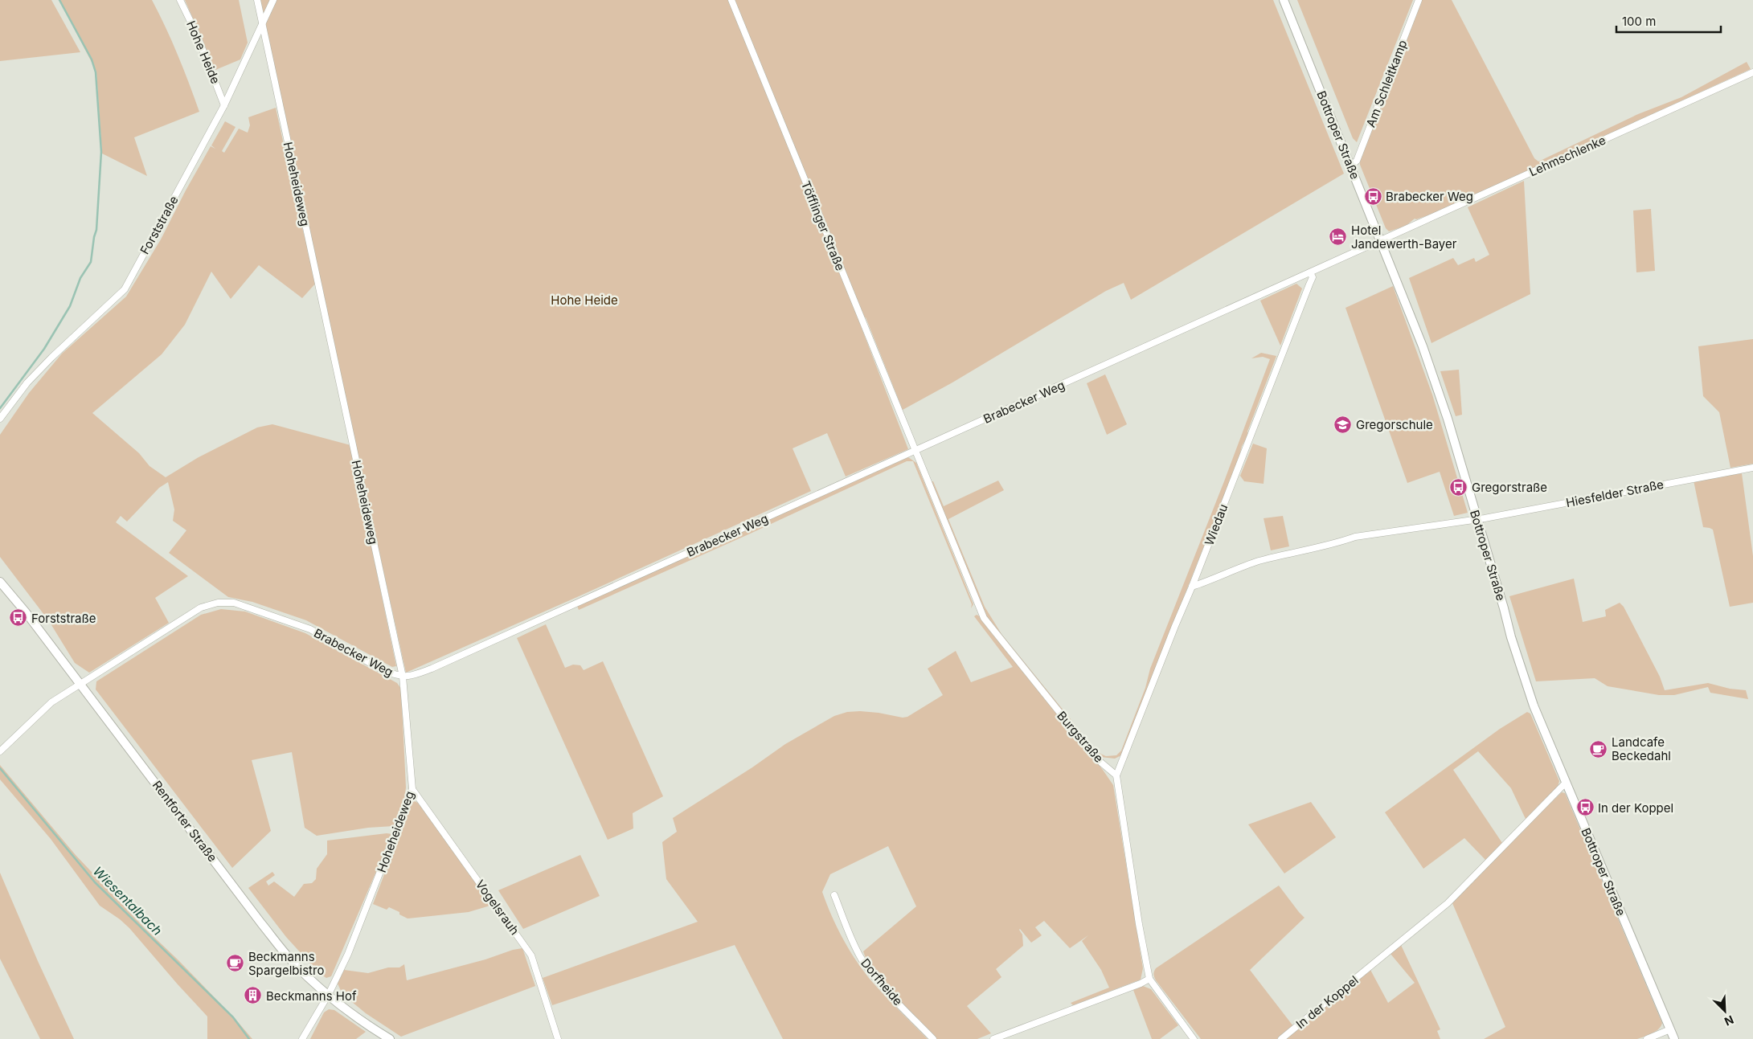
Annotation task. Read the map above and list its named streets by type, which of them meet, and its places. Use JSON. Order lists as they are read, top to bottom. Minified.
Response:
{"streets":{"main road":["Bottroper Straße","Rentforter Straße"],"street":["Hohe Heide","Am Schleitkamp","Lehmschlenke","Hoheheideweg","Forststraße","Töfflinger Straße","Brabecker Weg","Hiesfelder Straße","Wiedau","Burgstraße","Vogelsrauh","Dorfheide","In der Koppel"]},"crossings":[["Hohe Heide","Forststraße"],["Am Schleitkamp","Bottroper Straße"],["Bottroper Straße","Lehmschlenke"],["Bottroper Straße","Brabecker Weg"],["Bottroper Straße","Hiesfelder Straße"],["Bottroper Straße","In der Koppel"],["Lehmschlenke","Brabecker Weg"],["Hoheheideweg","Forststraße"],["Hoheheideweg","Brabecker Weg"],["Hoheheideweg","Rentforter Straße"],["Hoheheideweg","Vogelsrauh"],["Töfflinger Straße","Brabecker Weg"],["Töfflinger Straße","Burgstraße"],["Brabecker Weg","Wiedau"],["Brabecker Weg","Burgstraße"],["Brabecker Weg","Rentforter Straße"],["Wiedau","Burgstraße"]],"water":["Wiesentalbach"],"parks":["Hohe Heide"],"places":{"bus stop":["Brabecker Weg","Gregorstraße","Forststraße","In der Koppel"],"hotel":["Hotel Jandewerth-Bayer"],"school or university":["Gregorschule"],"cafe":["Landcafe Beckedahl","Beckmanns Spargelbistro"],"building":["Beckmanns Hof"]},"scale_bar":"100 m","north":"bottom right"}
